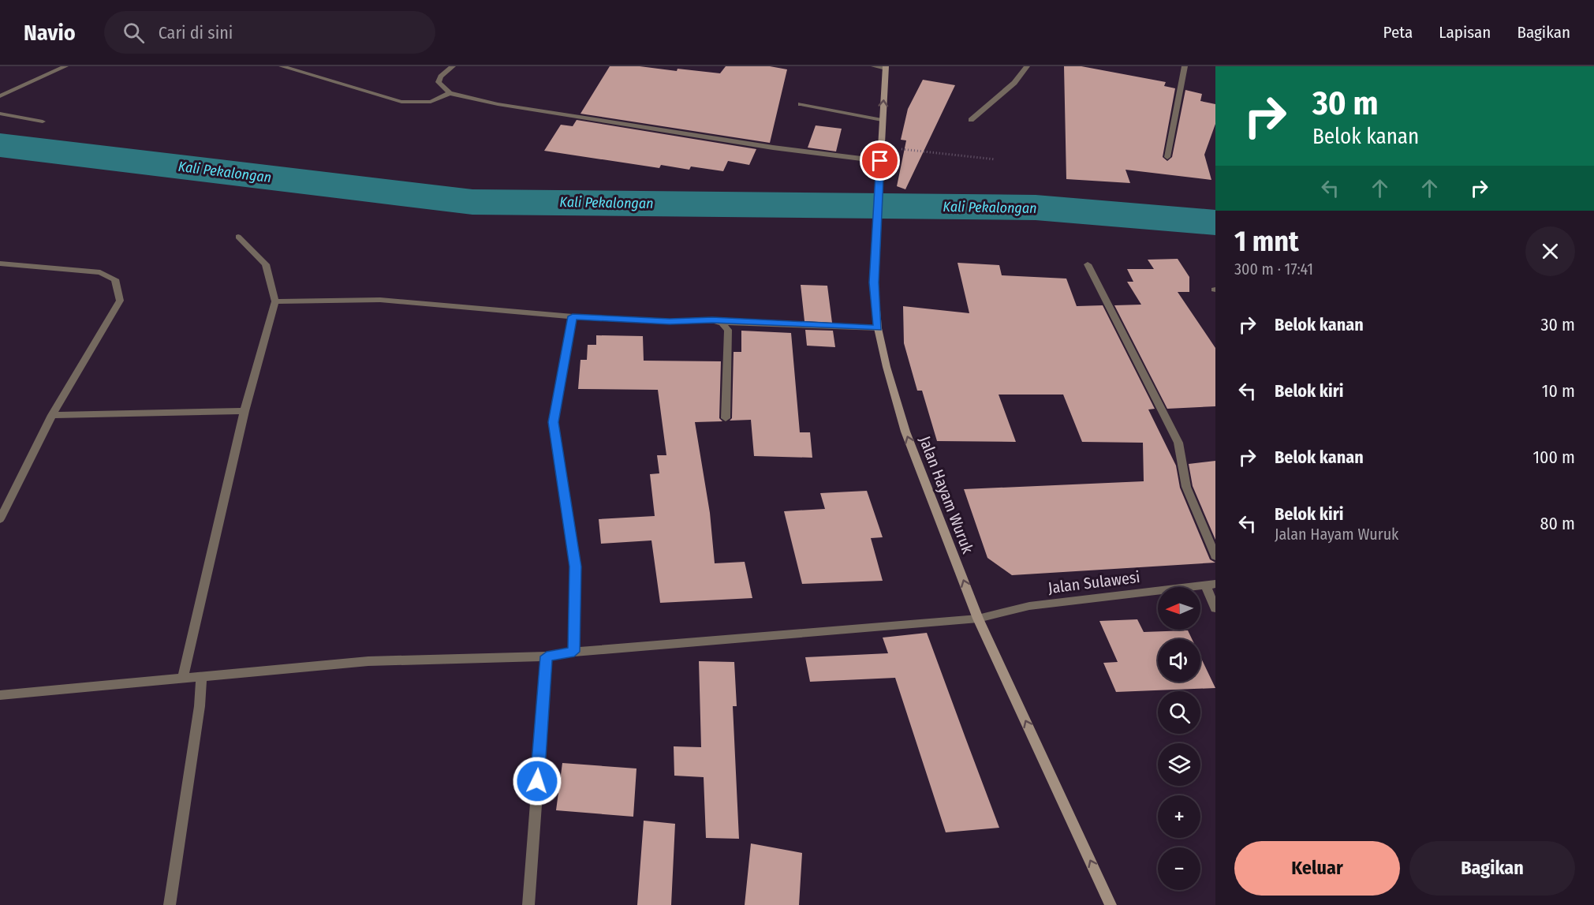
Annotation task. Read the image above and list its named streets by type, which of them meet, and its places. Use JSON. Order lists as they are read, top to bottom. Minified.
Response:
{"streets":{"street":["Jalan Hayam Wuruk","Jalan Sulawesi"]},"crossings":[["Jalan Hayam Wuruk","Jalan Sulawesi"]],"one_way":["Jalan Hayam Wuruk"],"water":["Kali Pekalongan"],"north":"left","page":{"header":"Navio","search":"Cari di sini","nav":["Peta","Lapisan","Bagikan"],"turn":["30 m","Belok kanan"],"heading":["1 mnt","300 m · 17:41"],"list":[{"name":"Belok kanan","value":"30 m"},{"name":"Belok kiri","value":"10 m"},{"name":"Belok kanan","value":"100 m"},{"name":"Belok kiri","note":"Jalan Hayam Wuruk","value":"80 m"}],"map_buttons":["+","−"],"buttons":["Keluar","Bagikan"]}}
